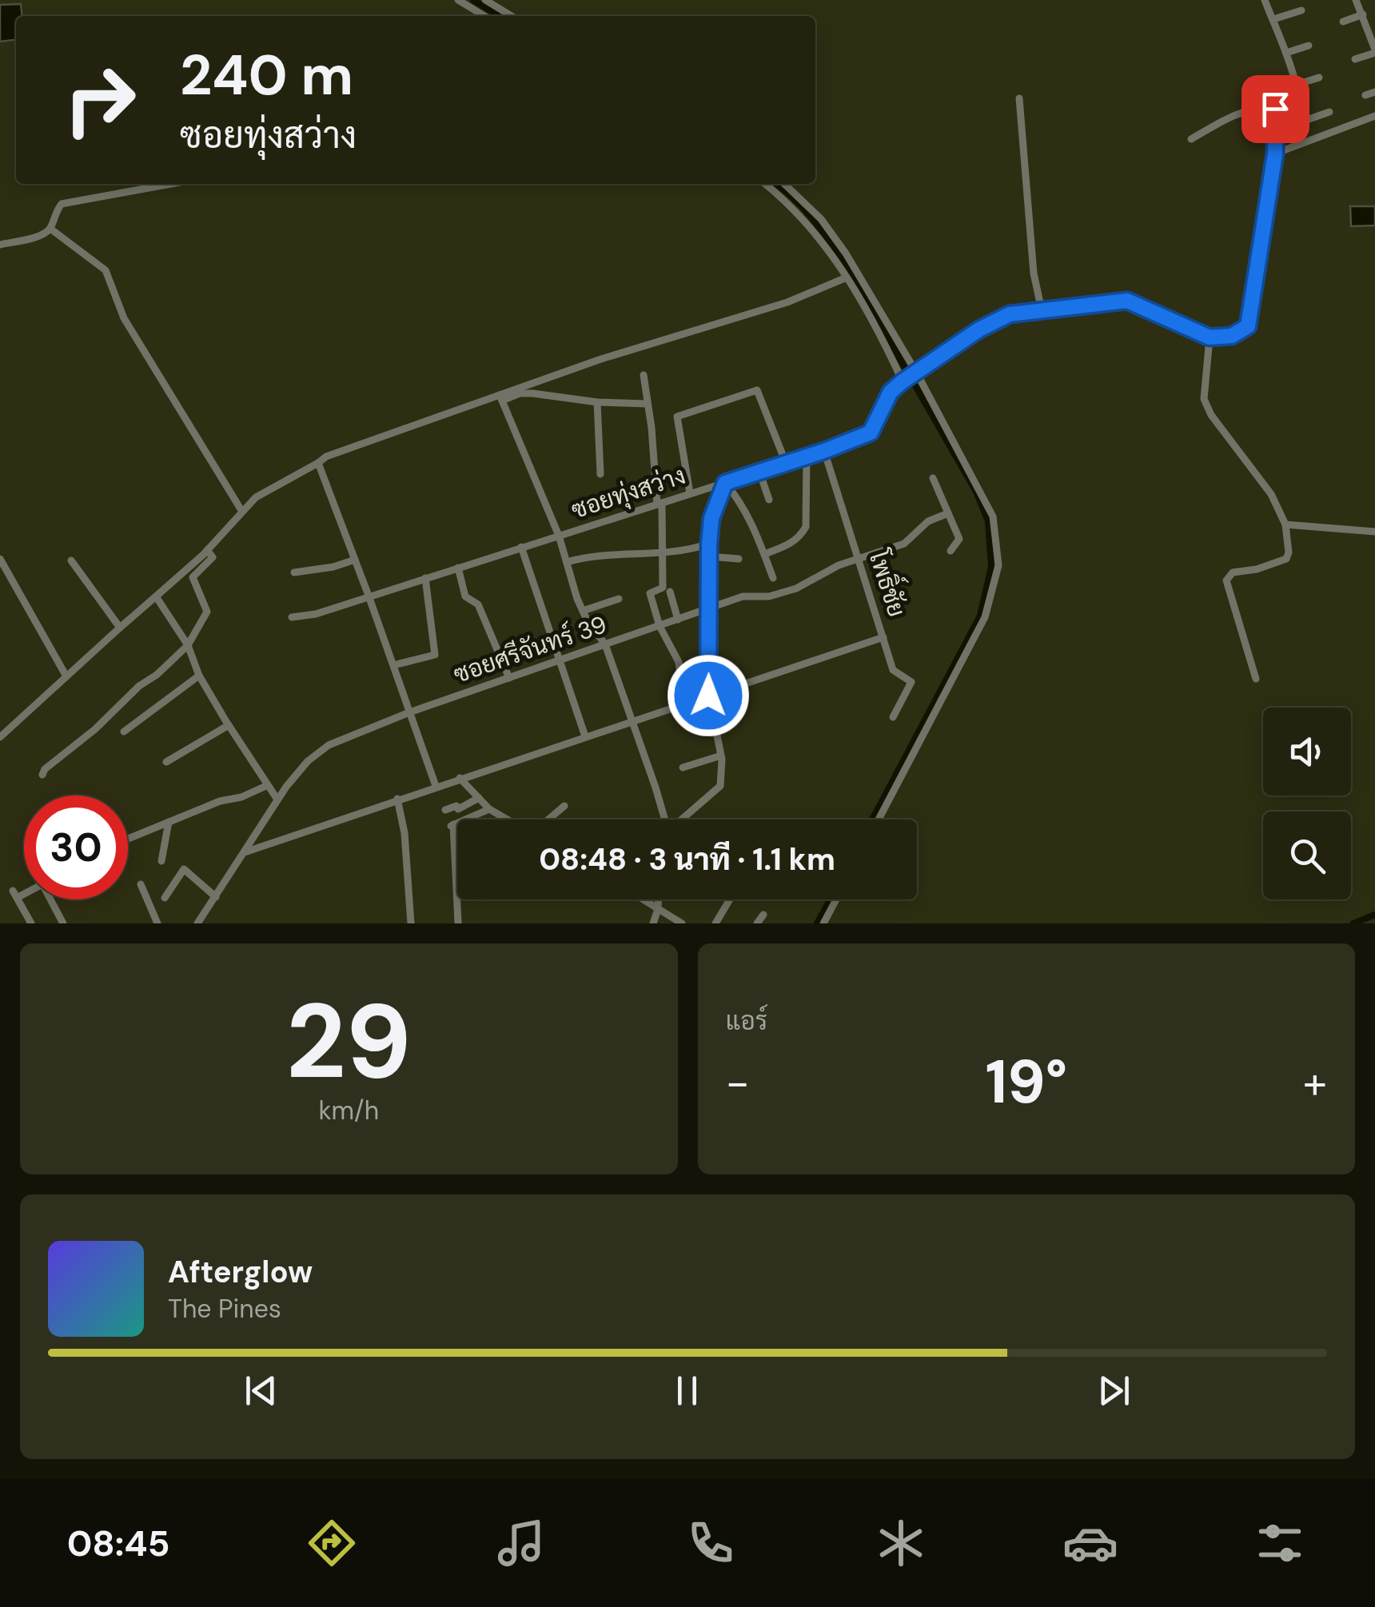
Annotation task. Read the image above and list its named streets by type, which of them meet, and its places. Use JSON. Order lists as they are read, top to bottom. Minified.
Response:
{"streets":{"street":["ซอยทุ่งสว่าง","โพธิ์ชัย","ซอยศรีจันทร์ 39"]},"crossings":[["ซอยทุ่งสว่าง","โพธิ์ชัย"],["โพธิ์ชัย","ซอยศรีจันทร์ 39"]],"page":{"turn":["240 m","ซอยทุ่งสว่าง"],"limit":"30","trip":"08:48 · 3 นาที · 1.1 km","tile":[["29","km/h"],"แอร์"],"heat":["−","19°","+"],"song":["Afterglow","The Pines"],"tabs":"08:45"}}
